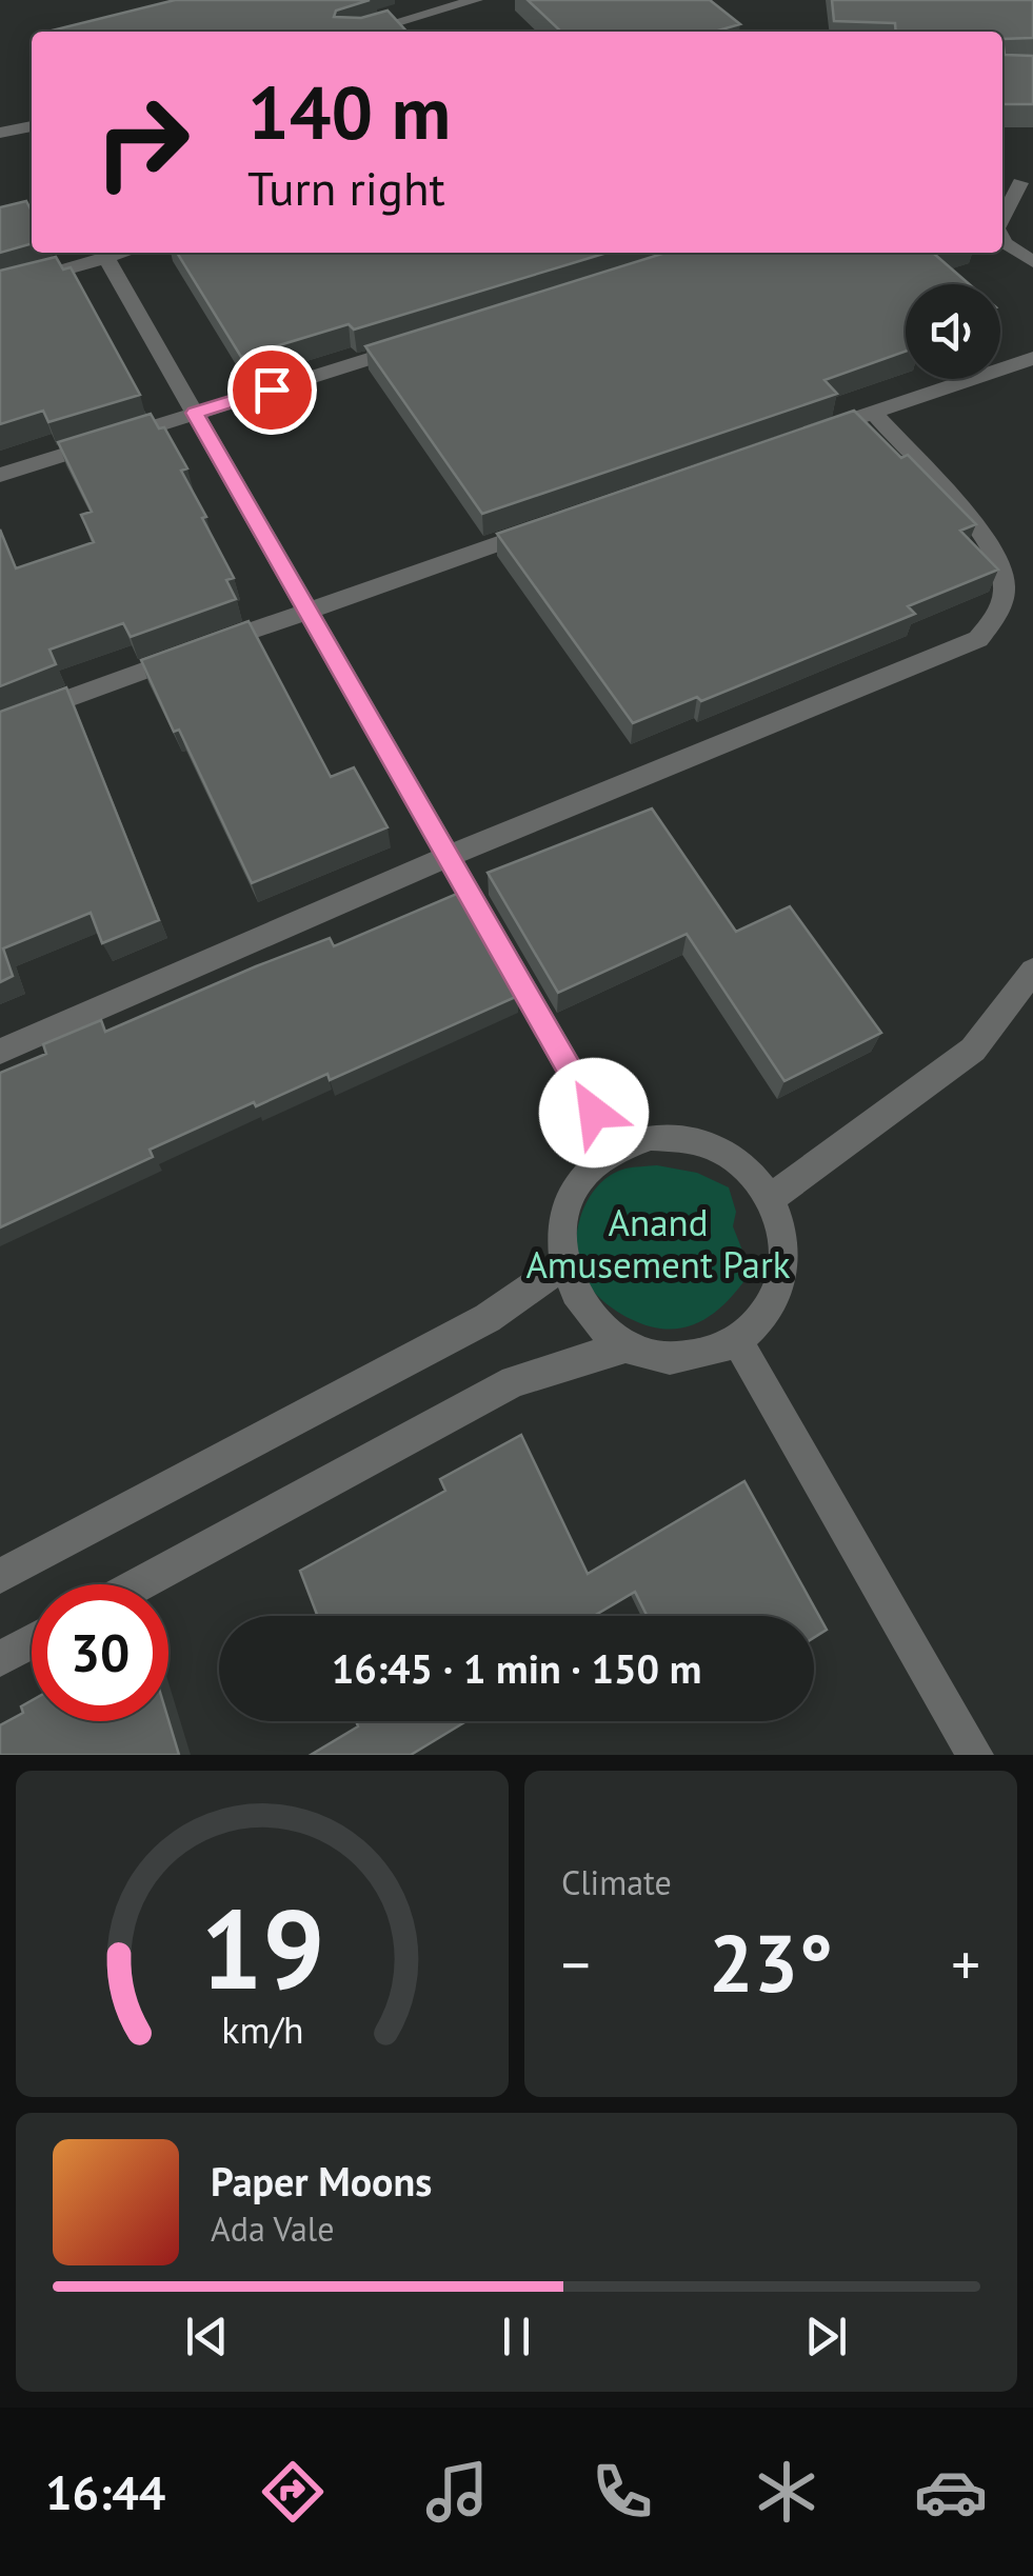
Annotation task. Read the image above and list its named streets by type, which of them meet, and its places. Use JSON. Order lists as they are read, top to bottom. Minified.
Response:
{"parks":["Anand Amusement Park"],"page":{"turn":["140 m","Turn right"],"limit":"30","trip":"16:45 · 1 min · 150 m","tile":"Climate","heat":["−","23°","+"],"song":["Paper Moons","Ada Vale"],"tabs":"16:44","gauge":["19","km/h"]}}
